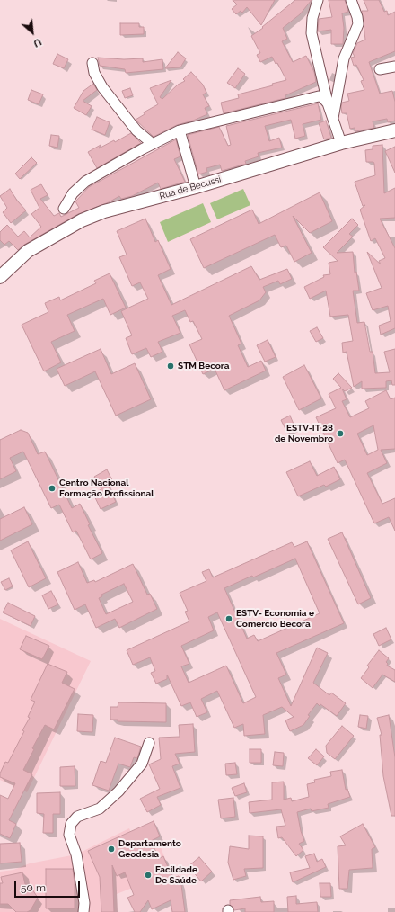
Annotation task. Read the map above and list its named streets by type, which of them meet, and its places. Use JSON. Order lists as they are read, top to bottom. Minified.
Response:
{"streets":{"street":["Rua de Becussi"]},"places":["STM Becora","ESTV-IT 28 de Novembro","Centro Nacional Formação Profissional","ESTV- Economia e Comercio Becora","Departamento Geodesia","Facildade De Saúde"],"scale_bar":"50 m","north":"bottom right"}
